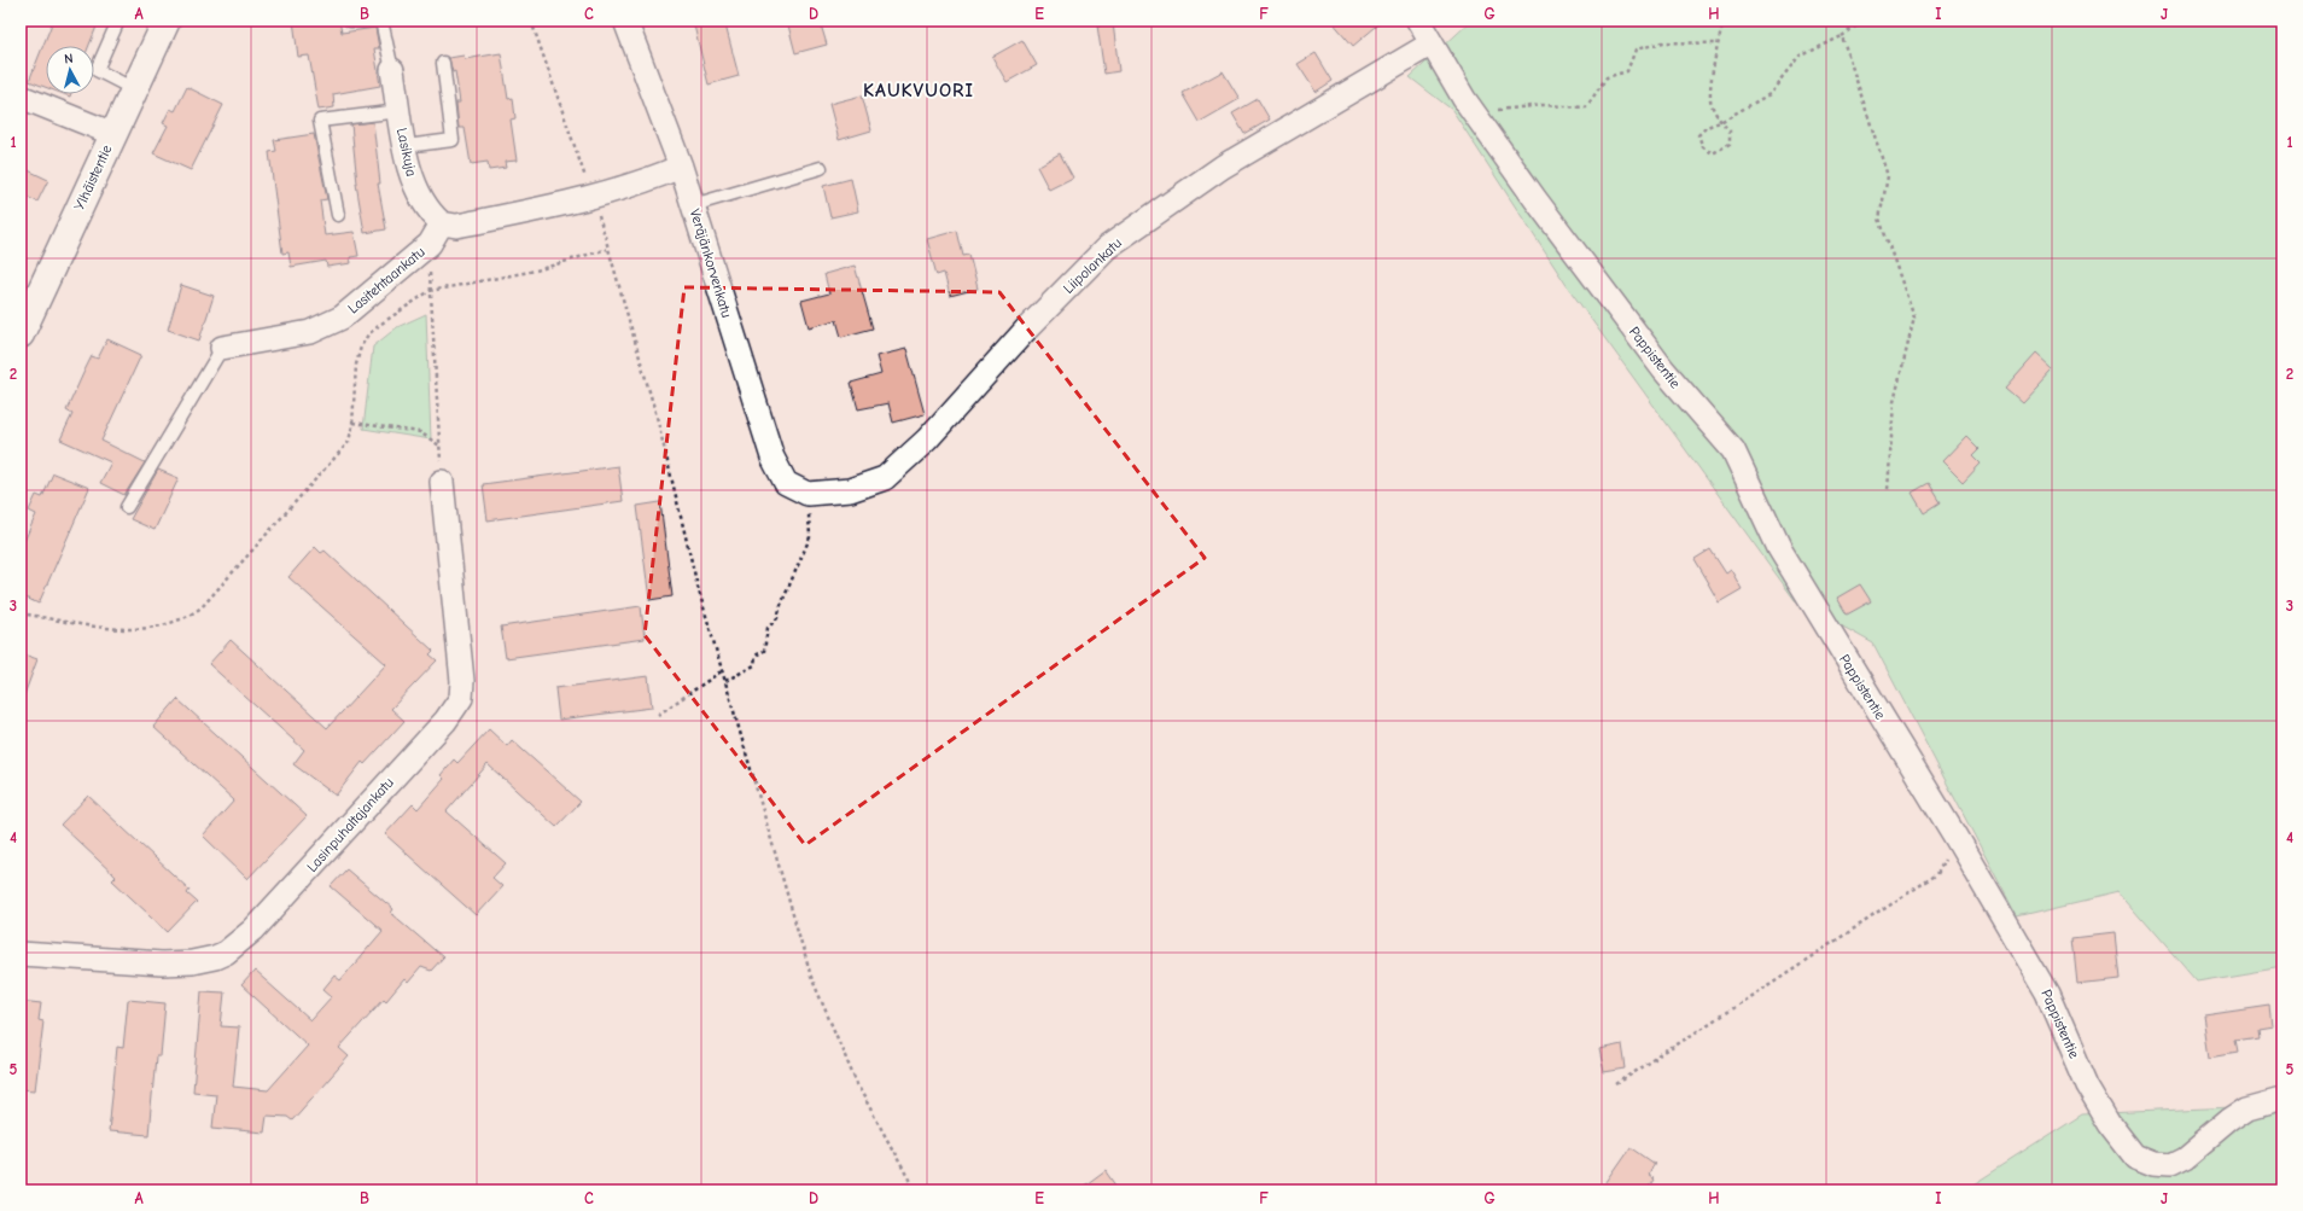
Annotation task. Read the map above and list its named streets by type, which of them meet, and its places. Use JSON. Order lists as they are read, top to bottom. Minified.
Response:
{"streets":{"street":["Lasikuja","Ylhäistentie","Veräjänkorvenkatu","Liipolankatu","Lasitehtaankatu","Pappistentie","Lasinpuhaltajankatu"]},"crossings":[["Lasikuja","Lasitehtaankatu"],["Veräjänkorvenkatu","Liipolankatu"],["Liipolankatu","Pappistentie"]],"districts":["KAUKVUORI"],"north":"top","grid":{"columns":["A","B","C","D","E","F","G","H","I","J"],"rows":["1","2","3","4","5"]}}
